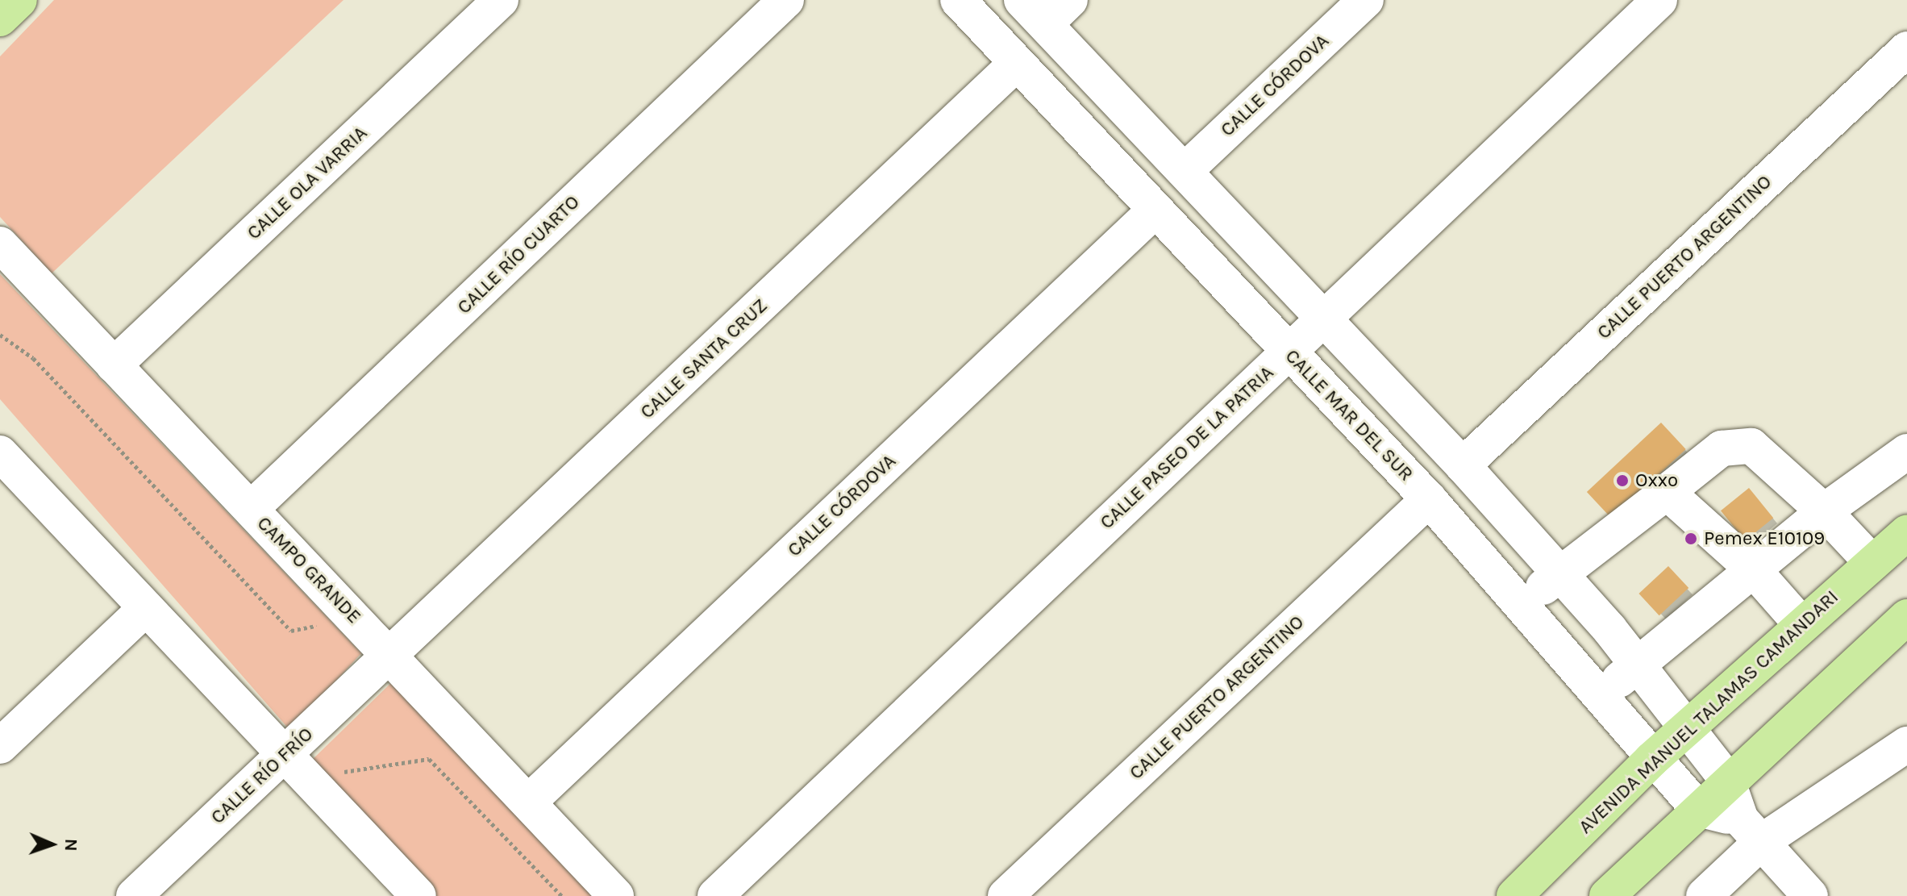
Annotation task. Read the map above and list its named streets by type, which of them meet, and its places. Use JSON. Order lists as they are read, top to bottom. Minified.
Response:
{"streets":{"main road":["AVENIDA MANUEL TALAMAS CAMANDARI"],"street":["CALLE CÓRDOVA","CALLE OLA VARRIA","CALLE RÍO CUARTO","CALLE PUERTO ARGENTINO","CALLE SANTA CRUZ","CALLE MAR DEL SUR","CALLE PASEO DE LA PATRIA","CAMPO GRANDE","CALLE RÍO FRÍO"]},"crossings":[["CALLE CÓRDOVA","CALLE MAR DEL SUR"],["CALLE CÓRDOVA","CAMPO GRANDE"],["CALLE OLA VARRIA","CAMPO GRANDE"],["CALLE RÍO CUARTO","CAMPO GRANDE"],["CALLE PUERTO ARGENTINO","CALLE MAR DEL SUR"],["CALLE SANTA CRUZ","CALLE MAR DEL SUR"],["CALLE SANTA CRUZ","CAMPO GRANDE"],["CALLE SANTA CRUZ","CALLE RÍO FRÍO"],["CALLE MAR DEL SUR","CALLE PASEO DE LA PATRIA"],["CALLE MAR DEL SUR","AVENIDA MANUEL TALAMAS CAMANDARI"],["CAMPO GRANDE","CALLE RÍO FRÍO"]],"places":["Oxxo","Pemex E10109"],"north":"right"}
